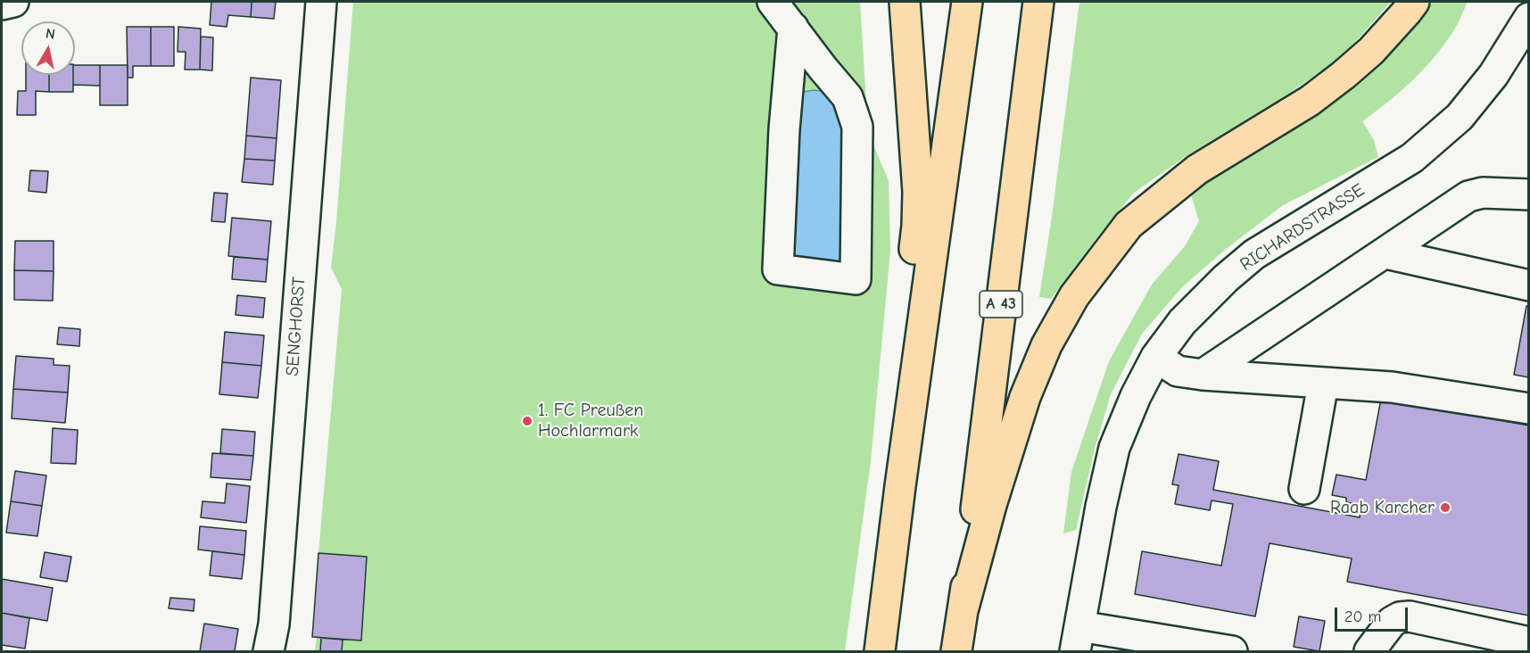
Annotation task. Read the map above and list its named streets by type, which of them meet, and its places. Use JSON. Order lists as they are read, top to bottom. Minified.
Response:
{"streets":{"highway":["A 43"],"street":["RICHARDSTRASSE","SENGHORST"]},"places":["1. FC Preußen Hochlarmark","Raab Karcher"],"scale_bar":"20 m","north":"top"}
